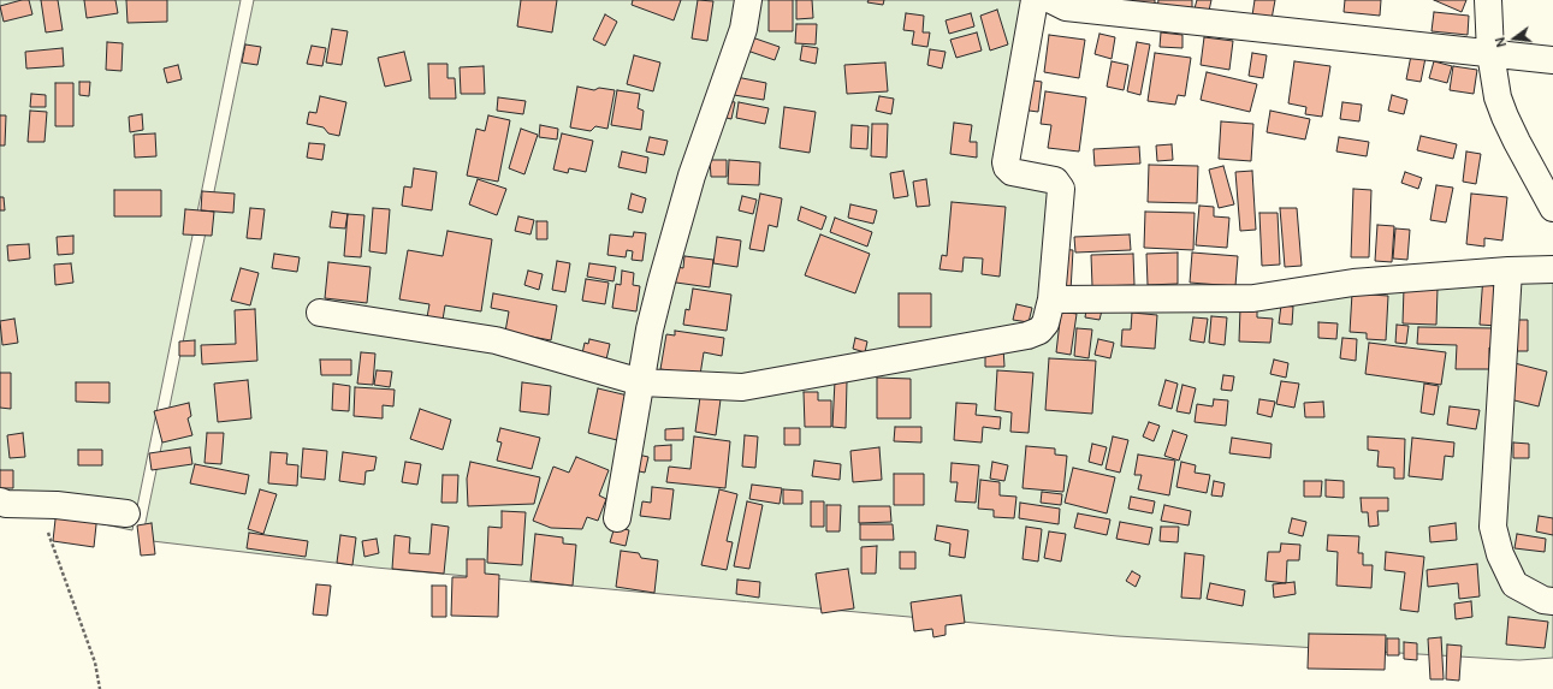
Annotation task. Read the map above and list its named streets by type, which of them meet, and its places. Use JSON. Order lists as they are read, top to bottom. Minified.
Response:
{"north":"left"}
